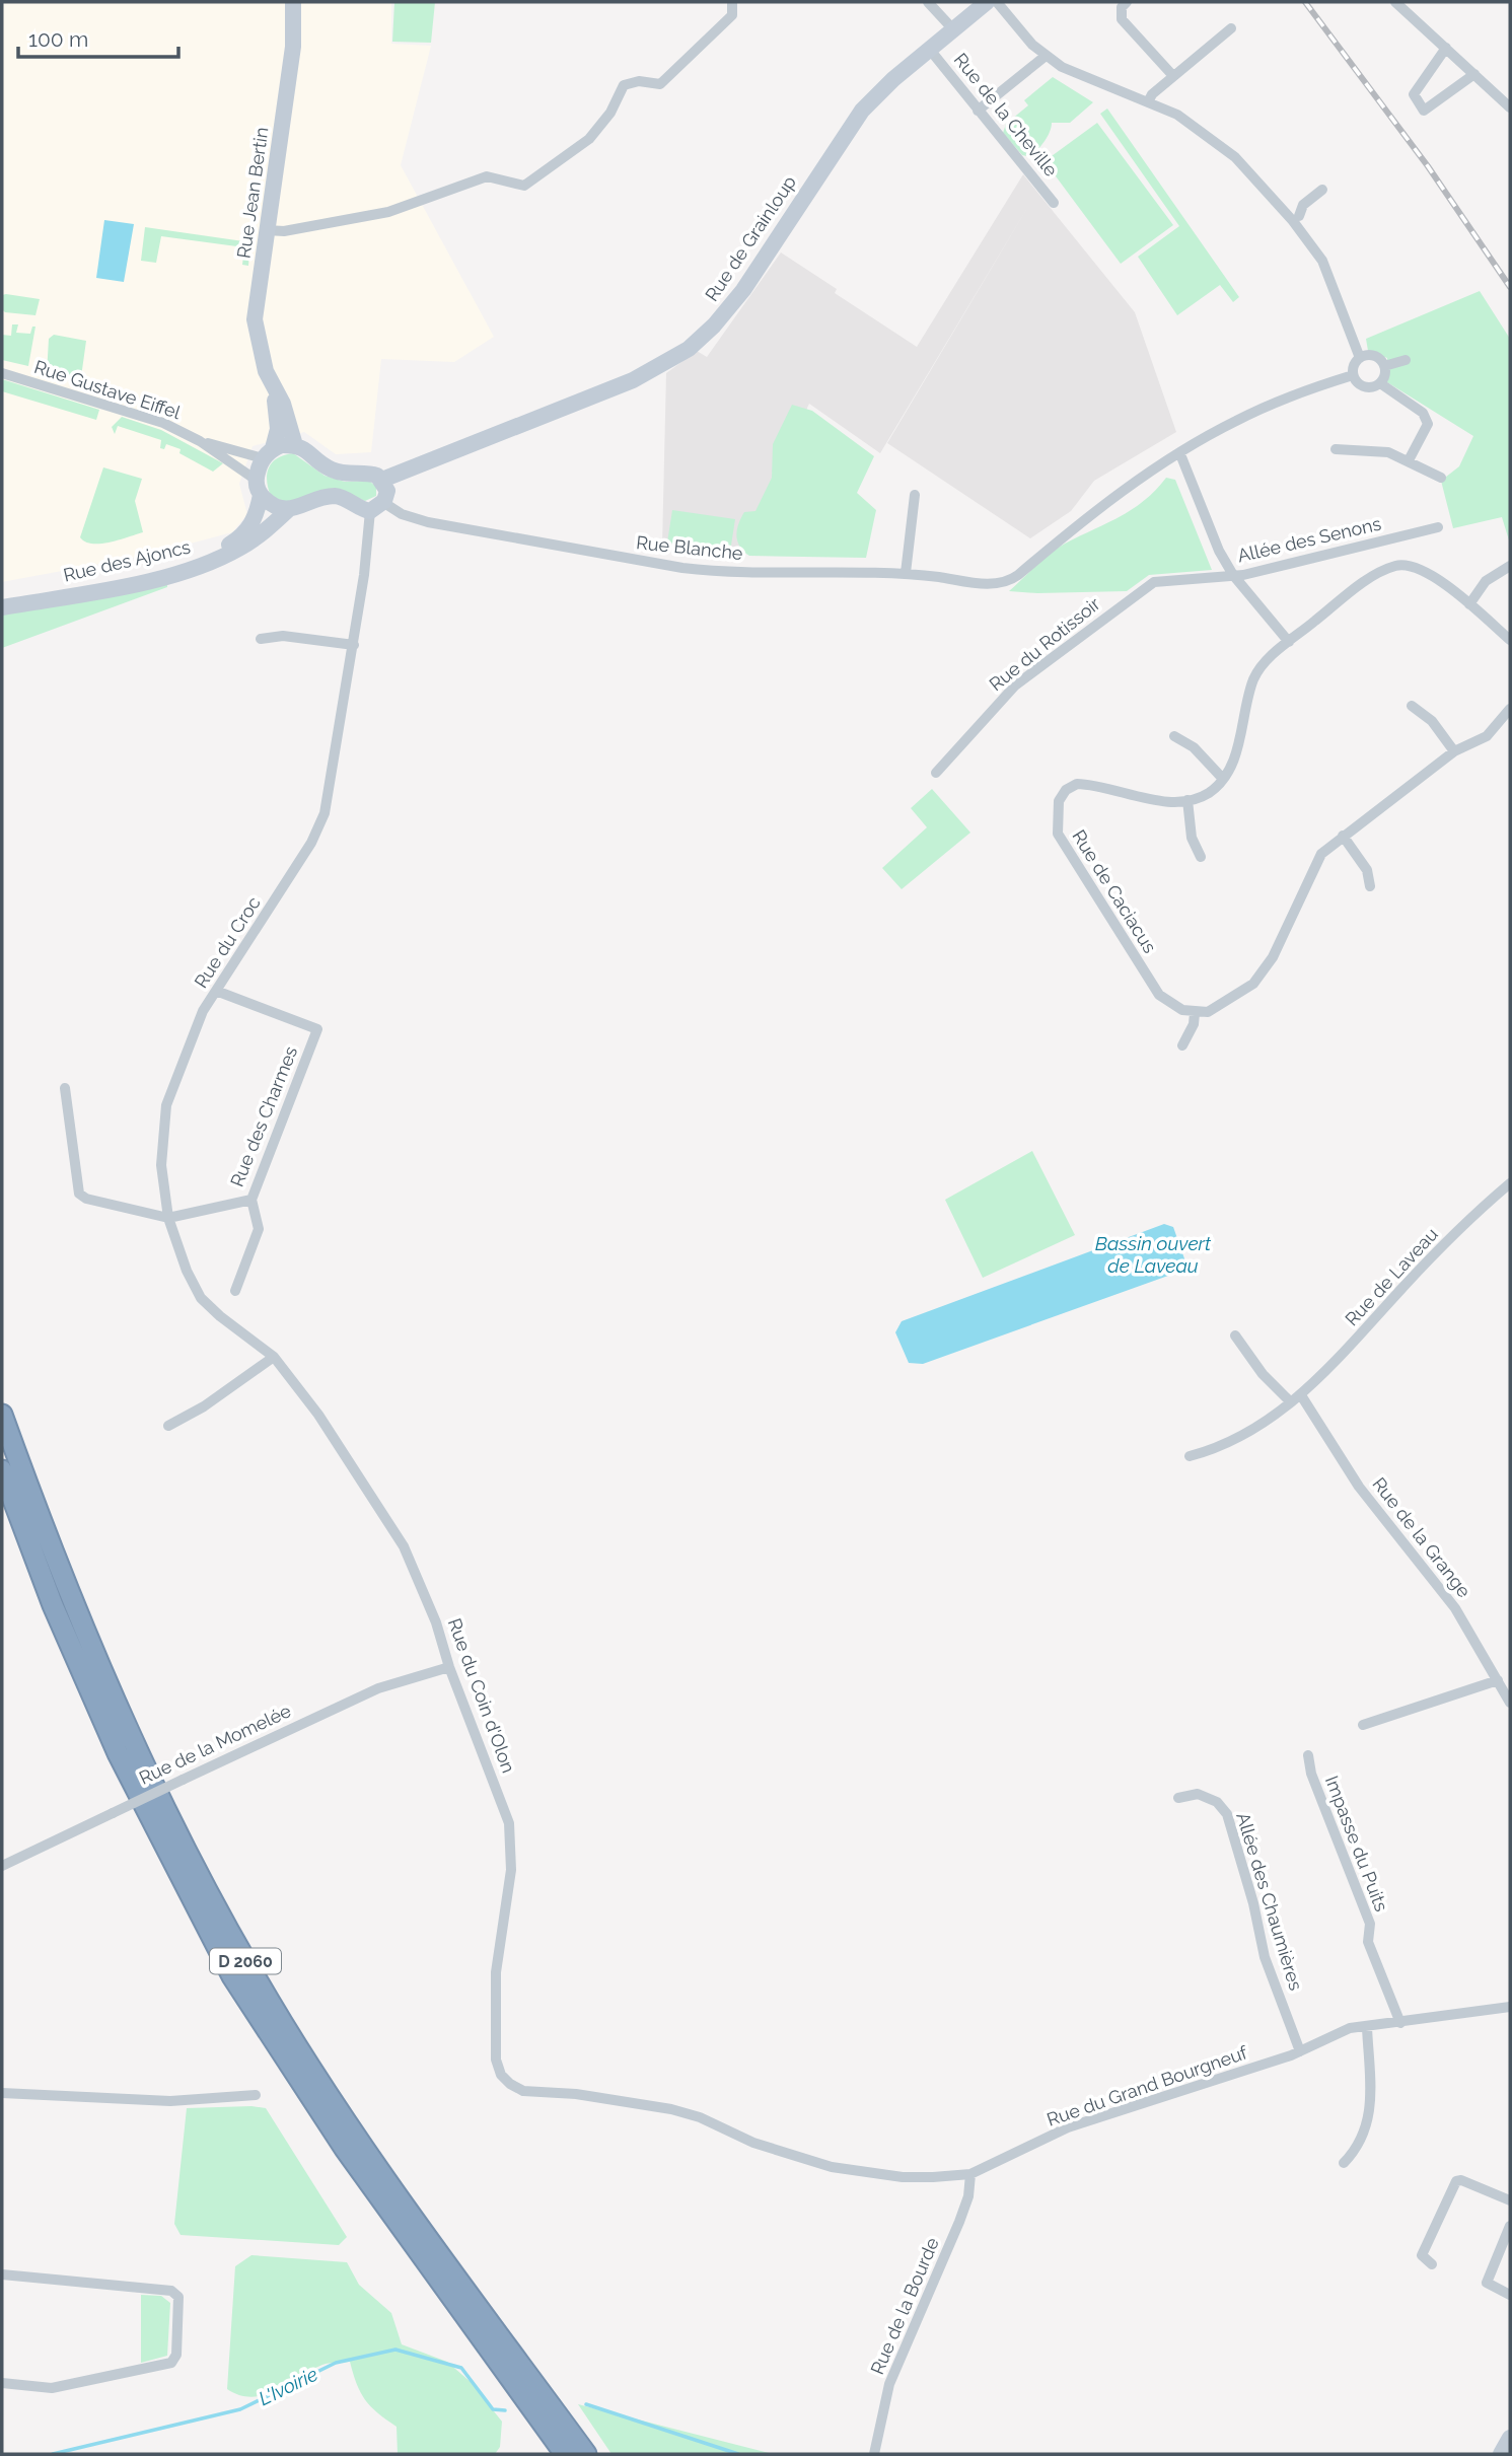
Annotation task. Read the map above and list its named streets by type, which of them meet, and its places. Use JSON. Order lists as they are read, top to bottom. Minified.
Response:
{"streets":{"highway":["D 2060"],"street":["Rue de la Cheville","Rue Jean Bertin","Rue de Grainloup","Rue Gustave Eiffel","Allée des Senons","Rue Blanche","Rue des Ajoncs","Rue du Rotissoir","Rue de Caciacus","Rue du Croc","Rue des Charmes","Rue de Laveau","Rue de la Grange","Rue du Coin d'Olon","Rue de la Momelée","Impasse du Puits","Allée des Chaumières","Rue du Grand Bourgneuf","Rue de la Bourde"]},"crossings":[["Rue de la Cheville","Rue de Grainloup"],["Rue Jean Bertin","Rue Gustave Eiffel"],["Rue Jean Bertin","Rue des Ajoncs"],["Rue Gustave Eiffel","Rue des Ajoncs"],["Allée des Senons","Rue Blanche"],["Allée des Senons","Rue du Rotissoir"],["Rue Blanche","Rue du Croc"],["Rue du Croc","Rue des Charmes"],["Rue du Croc","Rue du Coin d'Olon"],["Rue de Laveau","Rue de la Grange"],["Rue du Coin d'Olon","Rue de la Momelée"],["Rue du Coin d'Olon","Rue du Grand Bourgneuf"],["Impasse du Puits","Rue du Grand Bourgneuf"],["Allée des Chaumières","Rue du Grand Bourgneuf"],["Rue du Grand Bourgneuf","Rue de la Bourde"]],"water":["Bassin ouvert de Laveau","L'Ivoirie"],"scale_bar":"100 m"}
